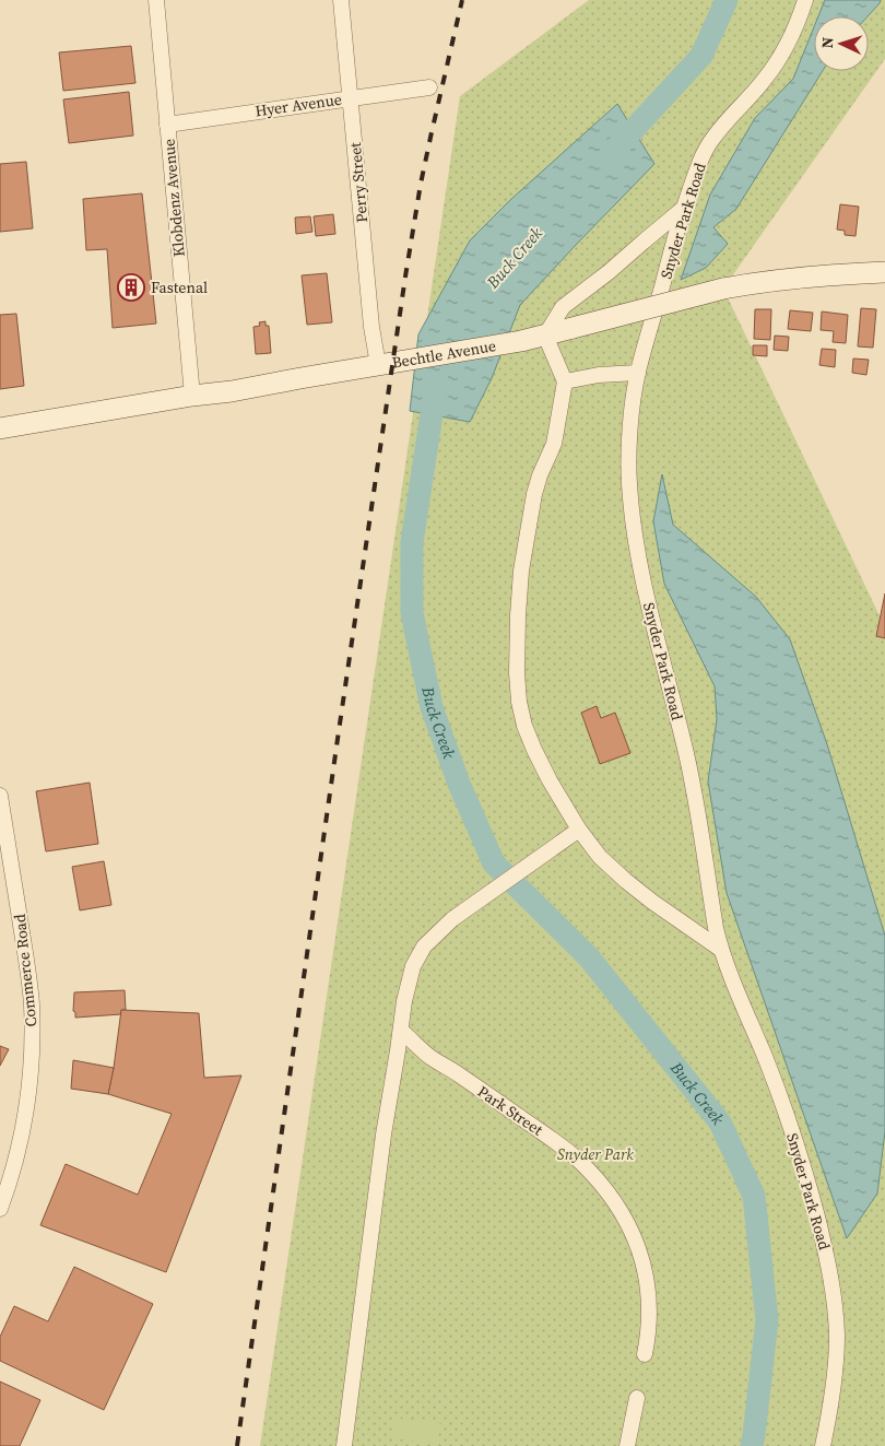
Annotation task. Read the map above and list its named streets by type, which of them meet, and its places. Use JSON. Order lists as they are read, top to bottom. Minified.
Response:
{"streets":{"main road":["Bechtle Avenue"],"street":["Hyer Avenue","Perry Street","Klobdenz Avenue","Snyder Park Road","Commerce Road","Park Street"]},"crossings":[["Hyer Avenue","Perry Street"],["Hyer Avenue","Klobdenz Avenue"],["Perry Street","Bechtle Avenue"],["Klobdenz Avenue","Bechtle Avenue"]],"water":["Buck Creek"],"parks":["Snyder Park"],"places":{"building":["Fastenal"]},"north":"left"}
